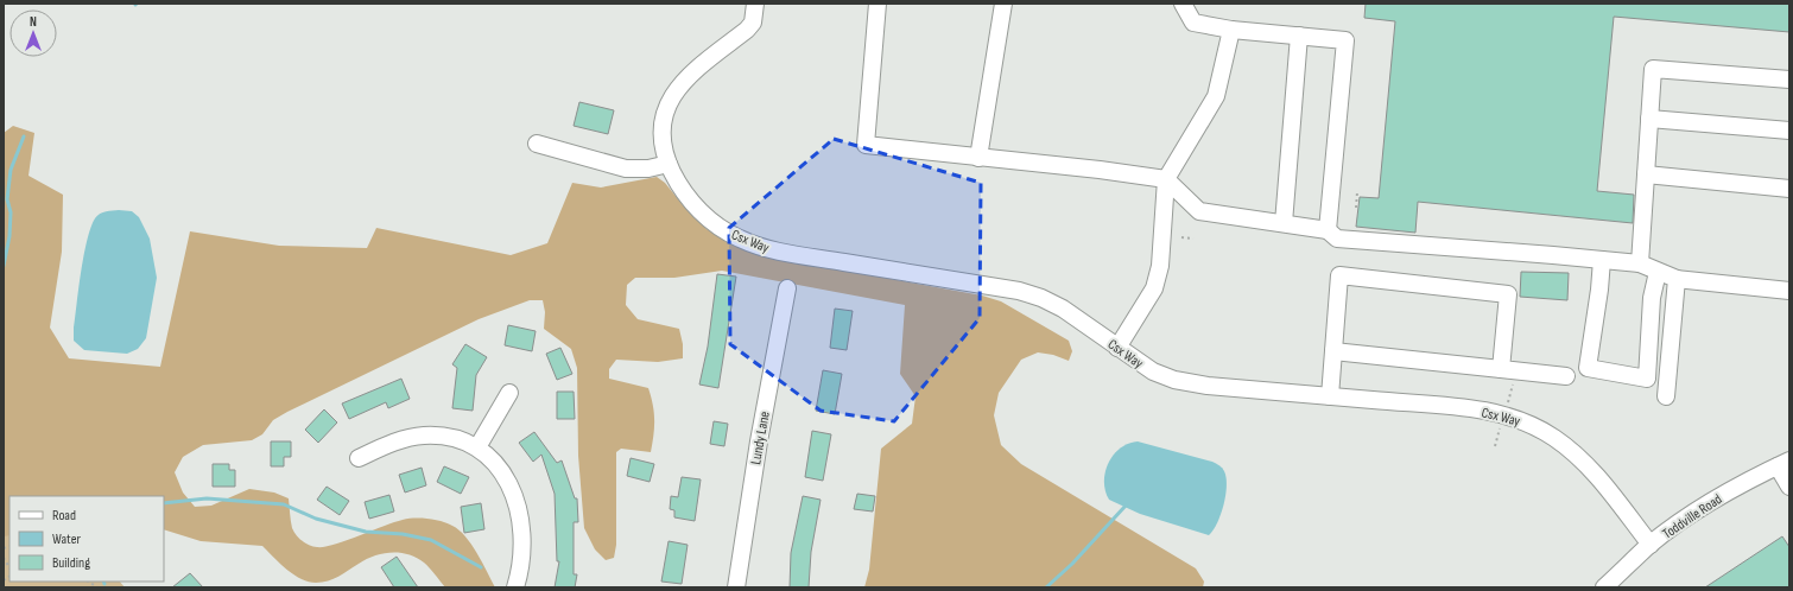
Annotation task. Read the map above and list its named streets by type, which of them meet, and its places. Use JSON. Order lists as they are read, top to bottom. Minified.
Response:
{"streets":{"street":["Csx Way","Lundy Lane","Toddville Road"]},"crossings":[["Csx Way","Toddville Road"]],"legend":["Road","Water","Building"],"north":"top"}
